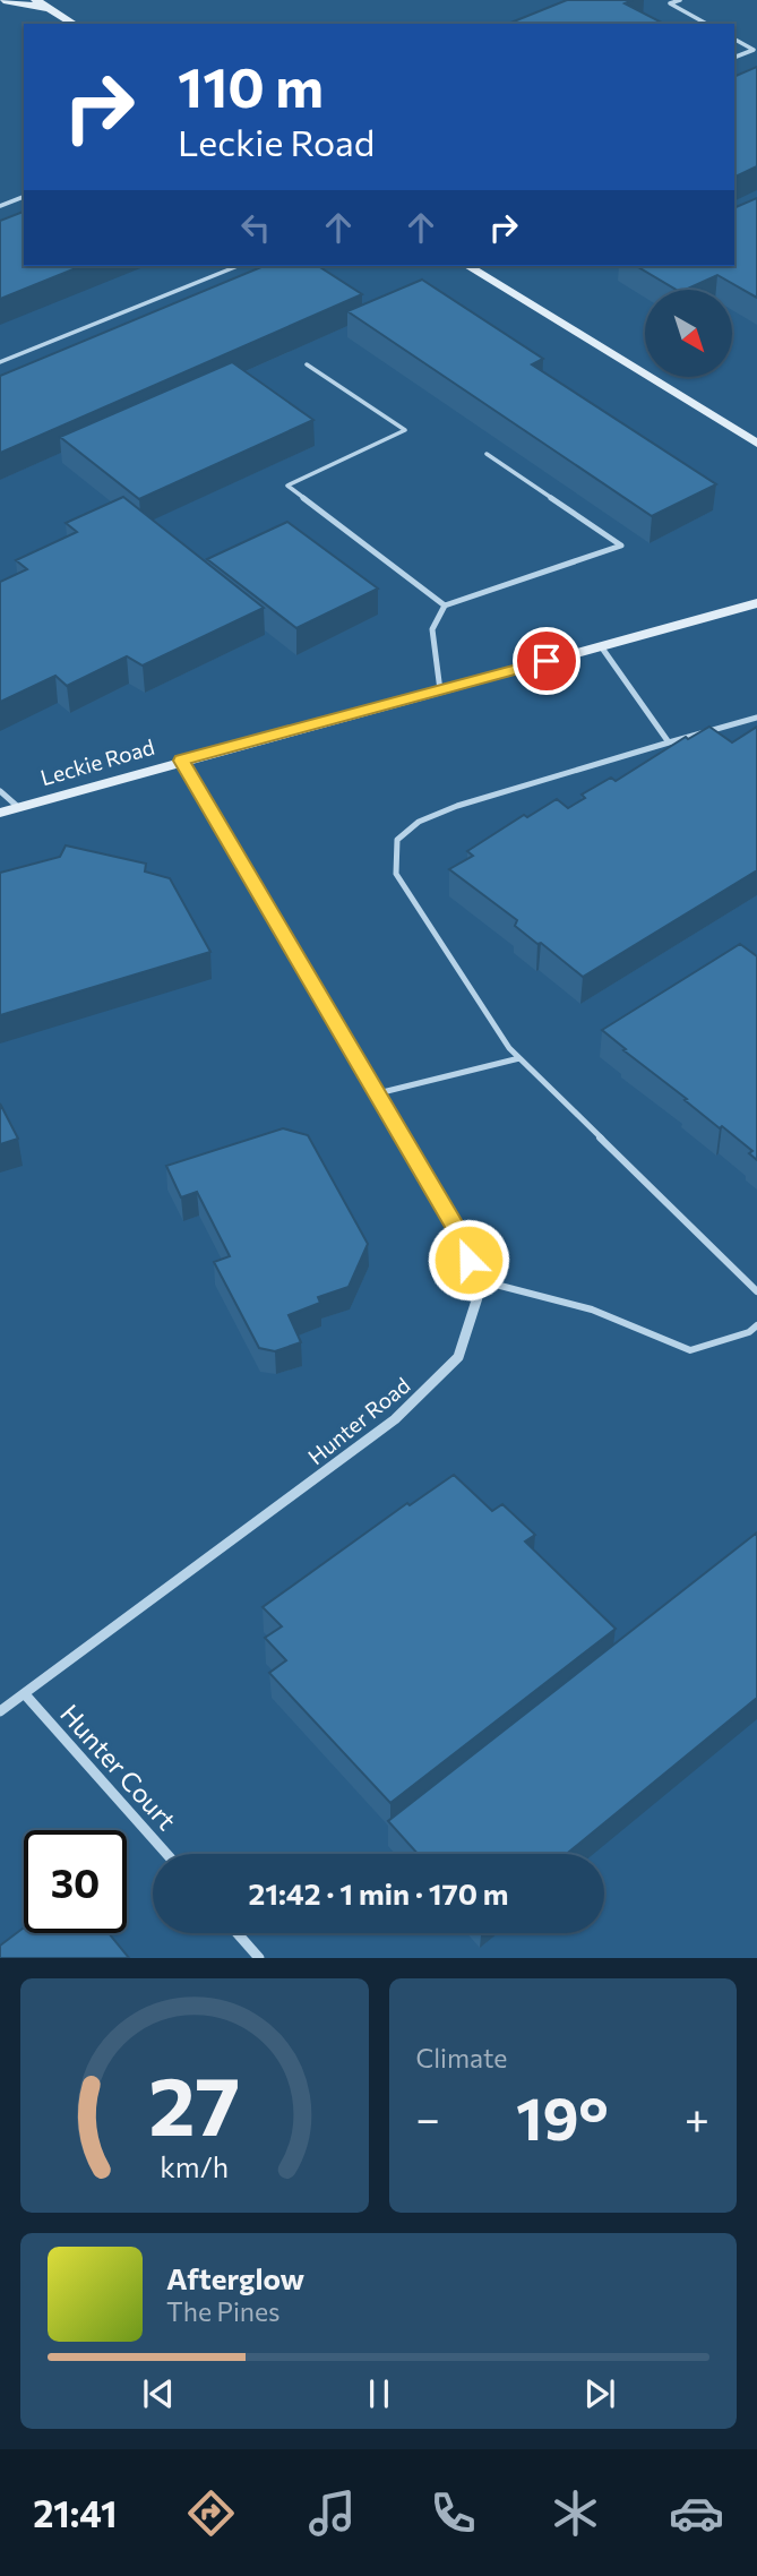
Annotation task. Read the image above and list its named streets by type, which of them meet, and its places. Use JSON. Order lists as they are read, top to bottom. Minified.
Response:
{"streets":{"main road":["Leckie Road"],"street":["Hunter Road","Hunter Court"]},"crossings":[["Leckie Road","Hunter Road"],["Hunter Road","Hunter Court"]],"north":"bottom right","page":{"turn":["110 m","Leckie Road"],"limit":"30","trip":"21:42 · 1 min · 170 m","tile":"Climate","heat":["−","19°","+"],"song":["Afterglow","The Pines"],"tabs":"21:41","gauge":["27","km/h"]}}
